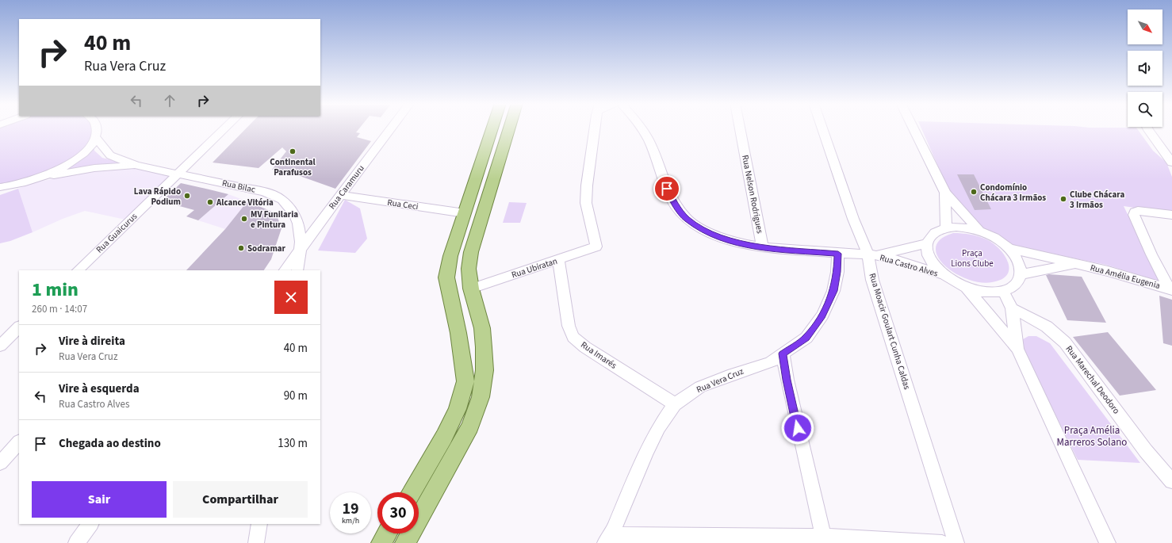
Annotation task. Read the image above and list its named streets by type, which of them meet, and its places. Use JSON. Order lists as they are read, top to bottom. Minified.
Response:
{"streets":{"street":["Rua Bilac","Rua Caramuru","Rua Nelson Rodrigues","Rua Ceci","Rua Guaicurus","Rua Castro Alves","Rua Ubiratan","Rua Amélia Eugenia","Rua Moacir Goulart Cunha Caldas","Rua Imarés","Rua Marechal Deodoro","Rua Vera Cruz"]},"crossings":[["Rua Bilac","Rua Caramuru"],["Rua Bilac","Rua Guaicurus"],["Rua Caramuru","Rua Ceci"],["Rua Nelson Rodrigues","Rua Castro Alves"],["Rua Castro Alves","Rua Amélia Eugenia"],["Rua Castro Alves","Rua Moacir Goulart Cunha Caldas"],["Rua Castro Alves","Rua Vera Cruz"],["Rua Ubiratan","Rua Imarés"],["Rua Imarés","Rua Vera Cruz"]],"parks":["Praça Lions Clube","Praça Amélia Marreros Solano"],"places":["Continental Parafusos","Condomínio Chácara 3 Irmãos","Lava Rápido Podium","Clube Chácara 3 Irmãos","Alcance Vitória","MV Funilaria e Pintura","Sodramar"],"north":"bottom right","page":{"turn":["40 m","Rua Vera Cruz"],"heading":["1 min","260 m · 14:07"],"list":[{"name":"Vire à direita","note":"Rua Vera Cruz","value":"40 m"},{"name":"Vire à esquerda","note":"Rua Castro Alves","value":"90 m"},{"name":"Chegada ao destino","value":"130 m"}],"buttons":["Sair","Compartilhar"],"speed":"19 km/h","limit":"30"}}
